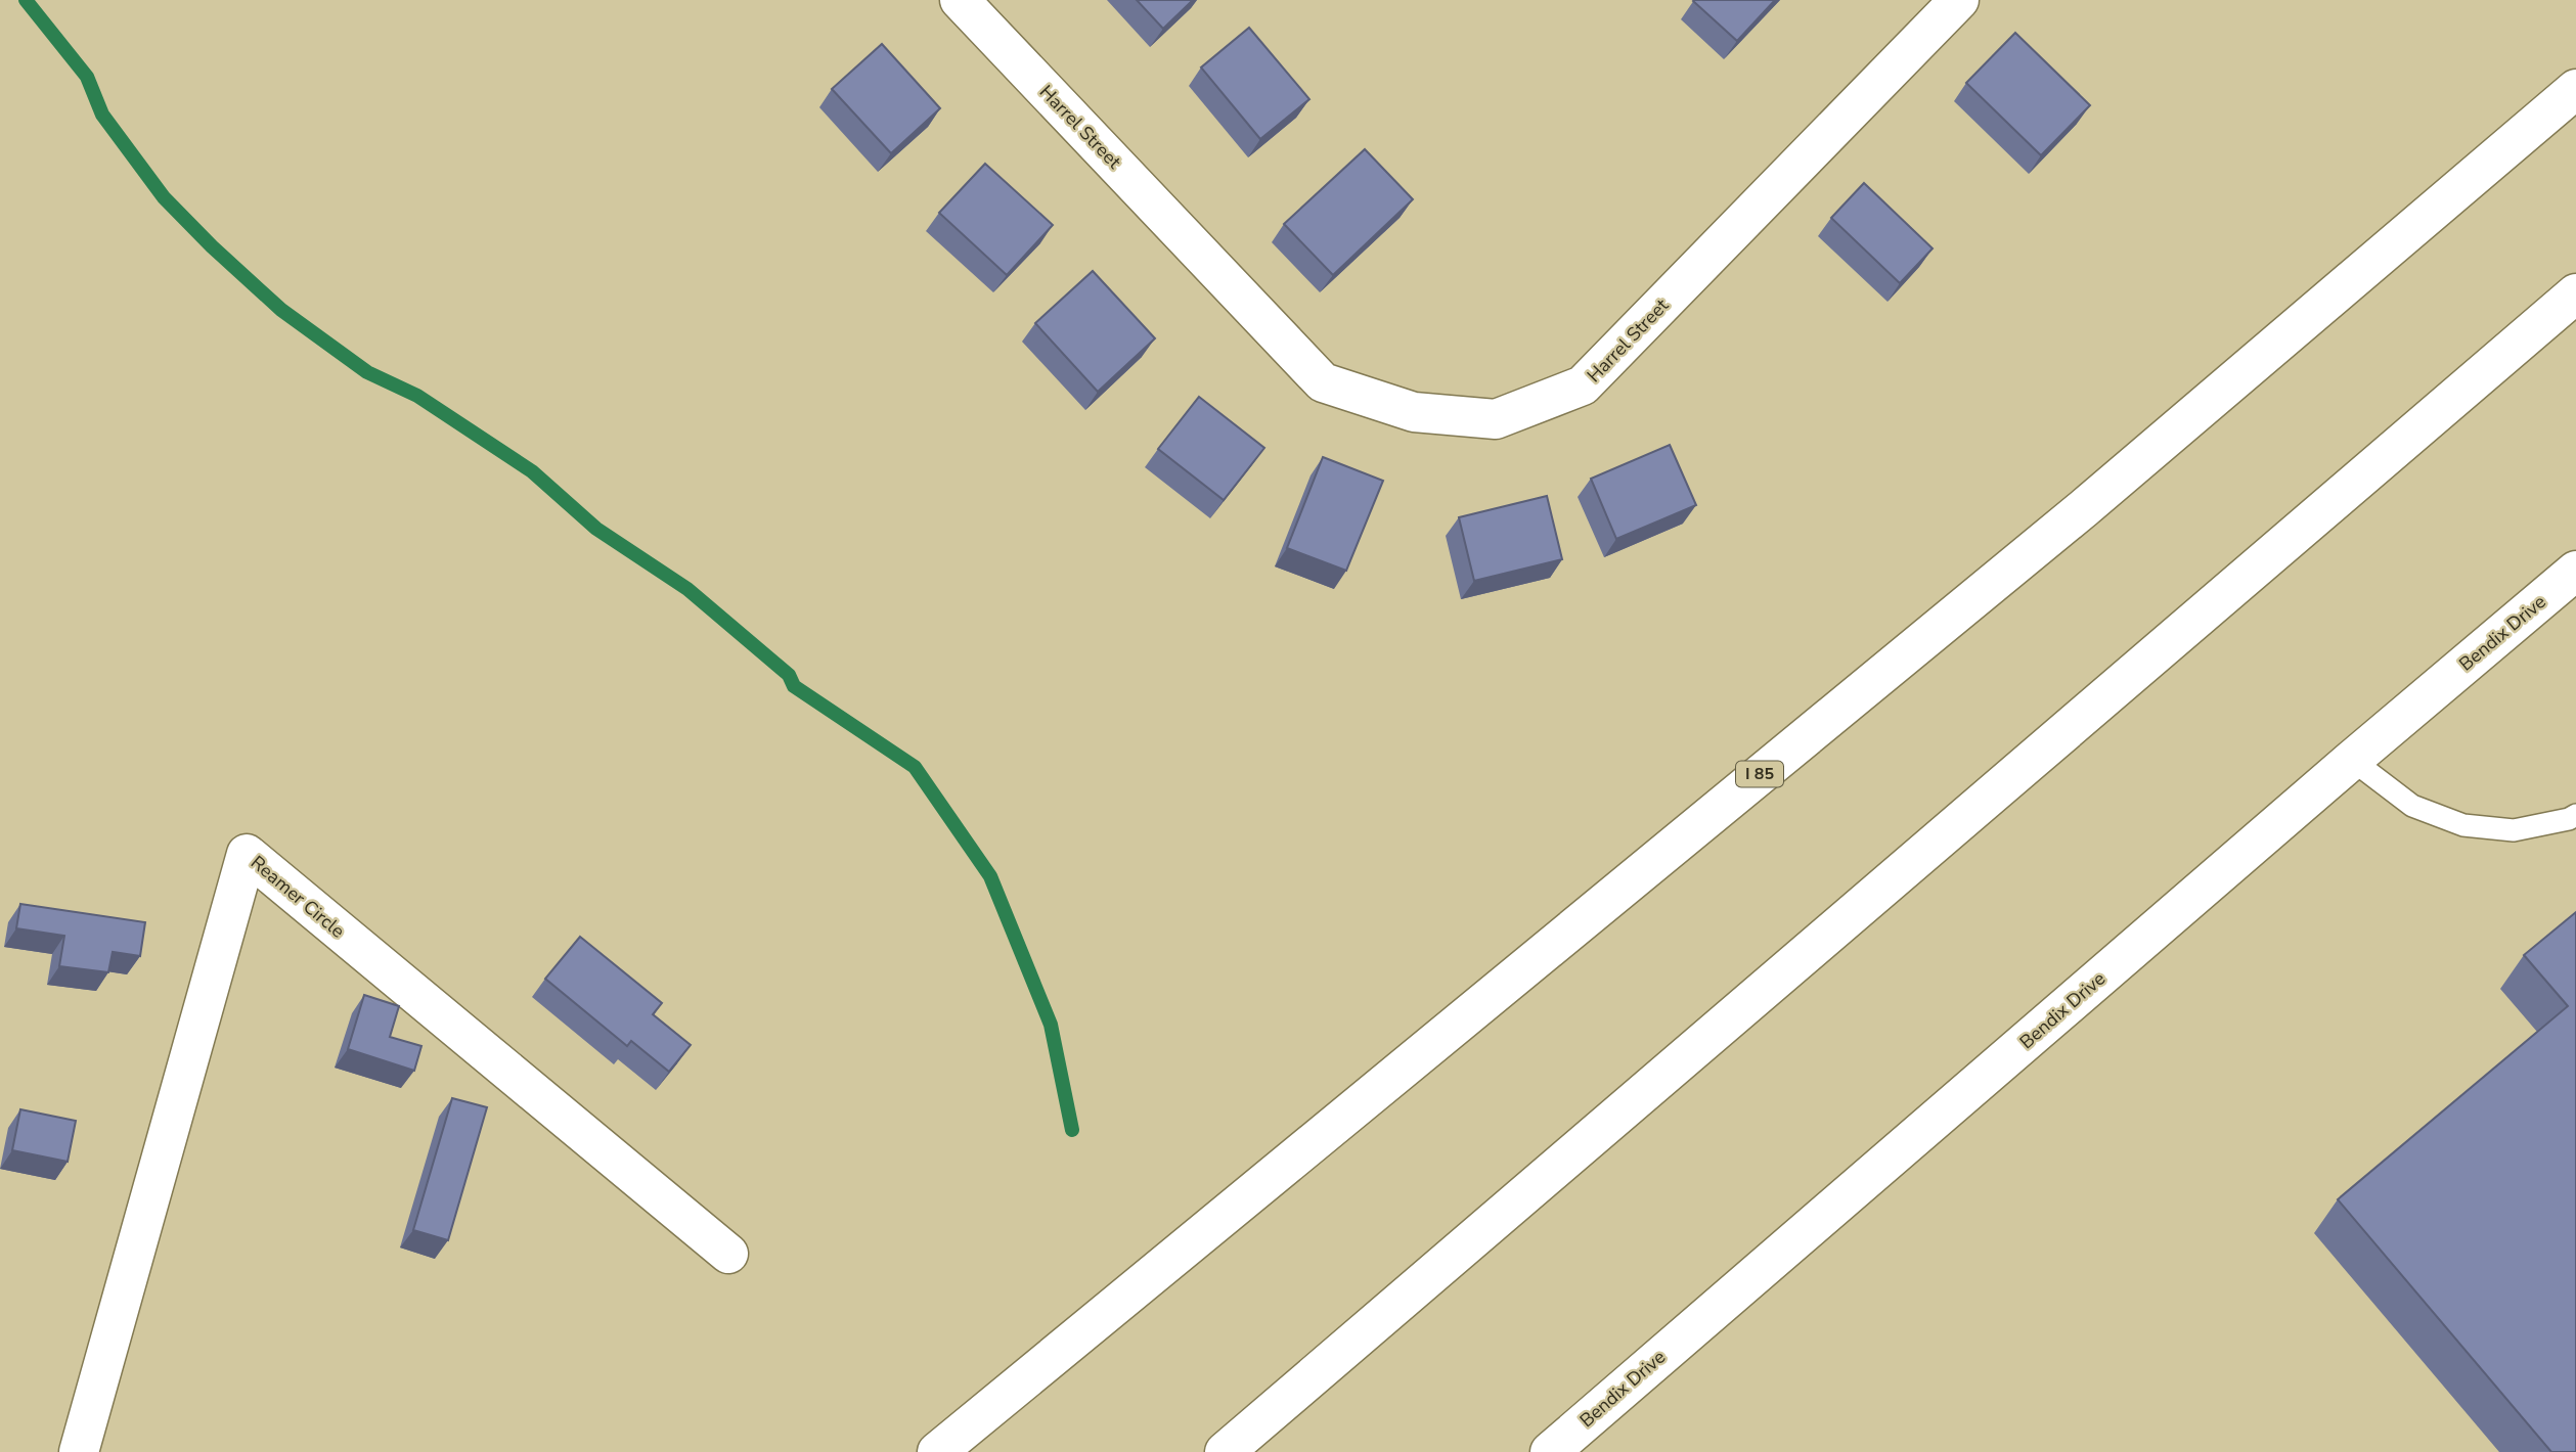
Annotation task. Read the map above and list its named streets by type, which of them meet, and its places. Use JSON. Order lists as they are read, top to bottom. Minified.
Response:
{"streets":{"main road":["Harrel Street","Bendix Drive","I 85","Reamer Circle"]}}
